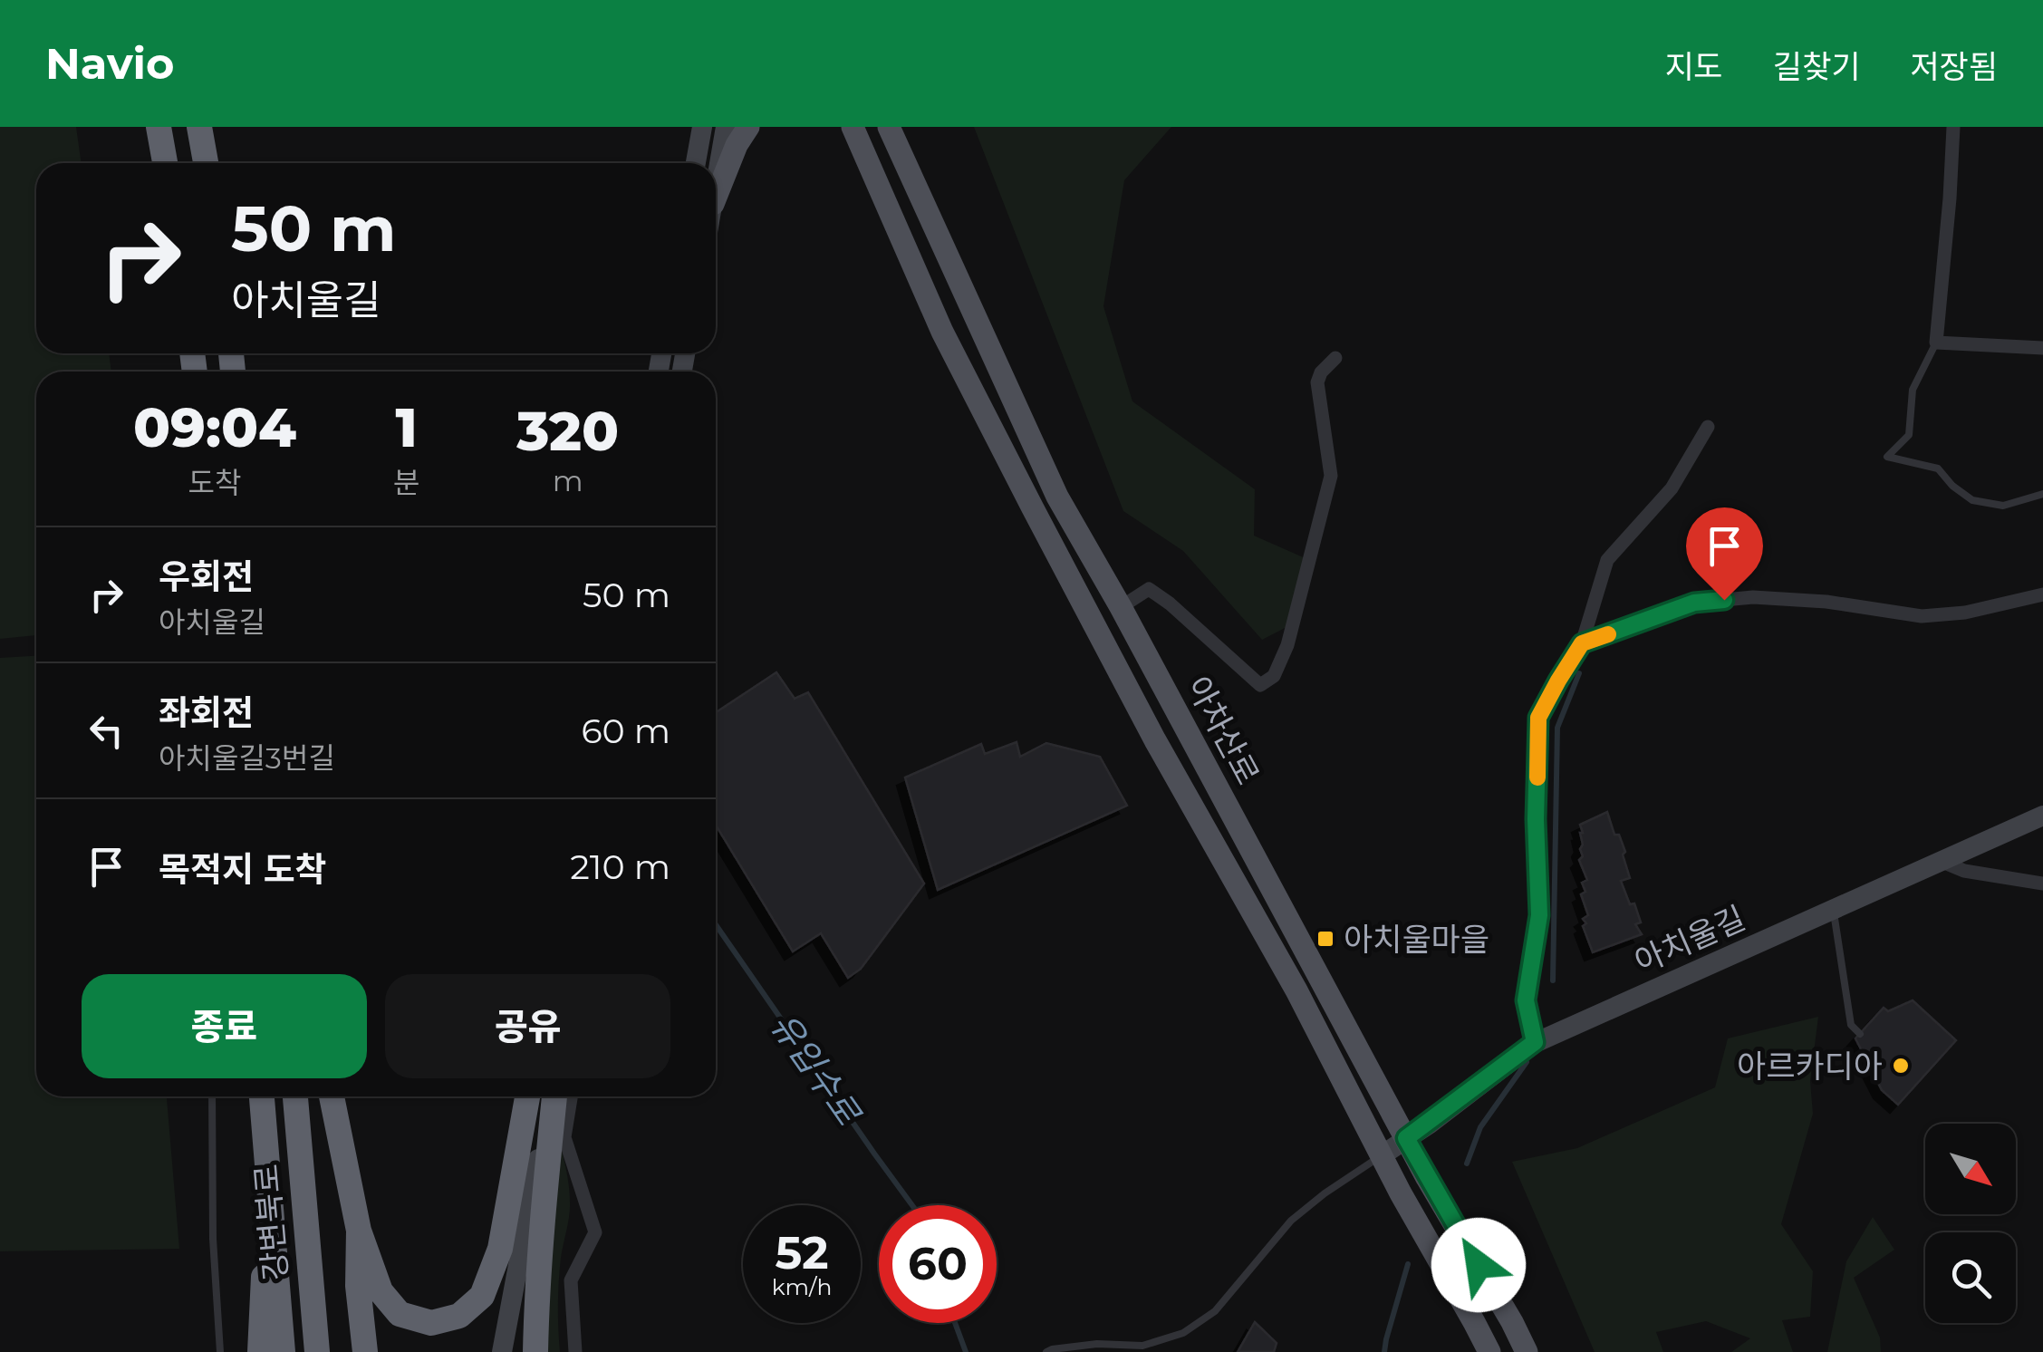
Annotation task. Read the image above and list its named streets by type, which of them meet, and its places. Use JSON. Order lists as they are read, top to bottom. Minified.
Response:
{"streets":{"highway":["강변북로"],"main road":["아차산로"],"street":["아치울길"]},"crossings":[["아차산로","아치울길"]],"water":["유입수로"],"places":{"transit":["아치울마을"],"other":["아르카디아"]},"north":"bottom right","page":{"header":"Navio","nav":["지도","길찾기","저장됨"],"turn":["50 m","아치울길"],"eta":["09:04","도착","1","분","320","m"],"list":[{"name":"우회전","note":"아치울길","value":"50 m"},{"name":"좌회전","note":"아치울길3번길","value":"60 m"},{"name":"목적지 도착","value":"210 m"}],"buttons":["종료","공유"],"speed":"52 km/h","limit":"60"}}
